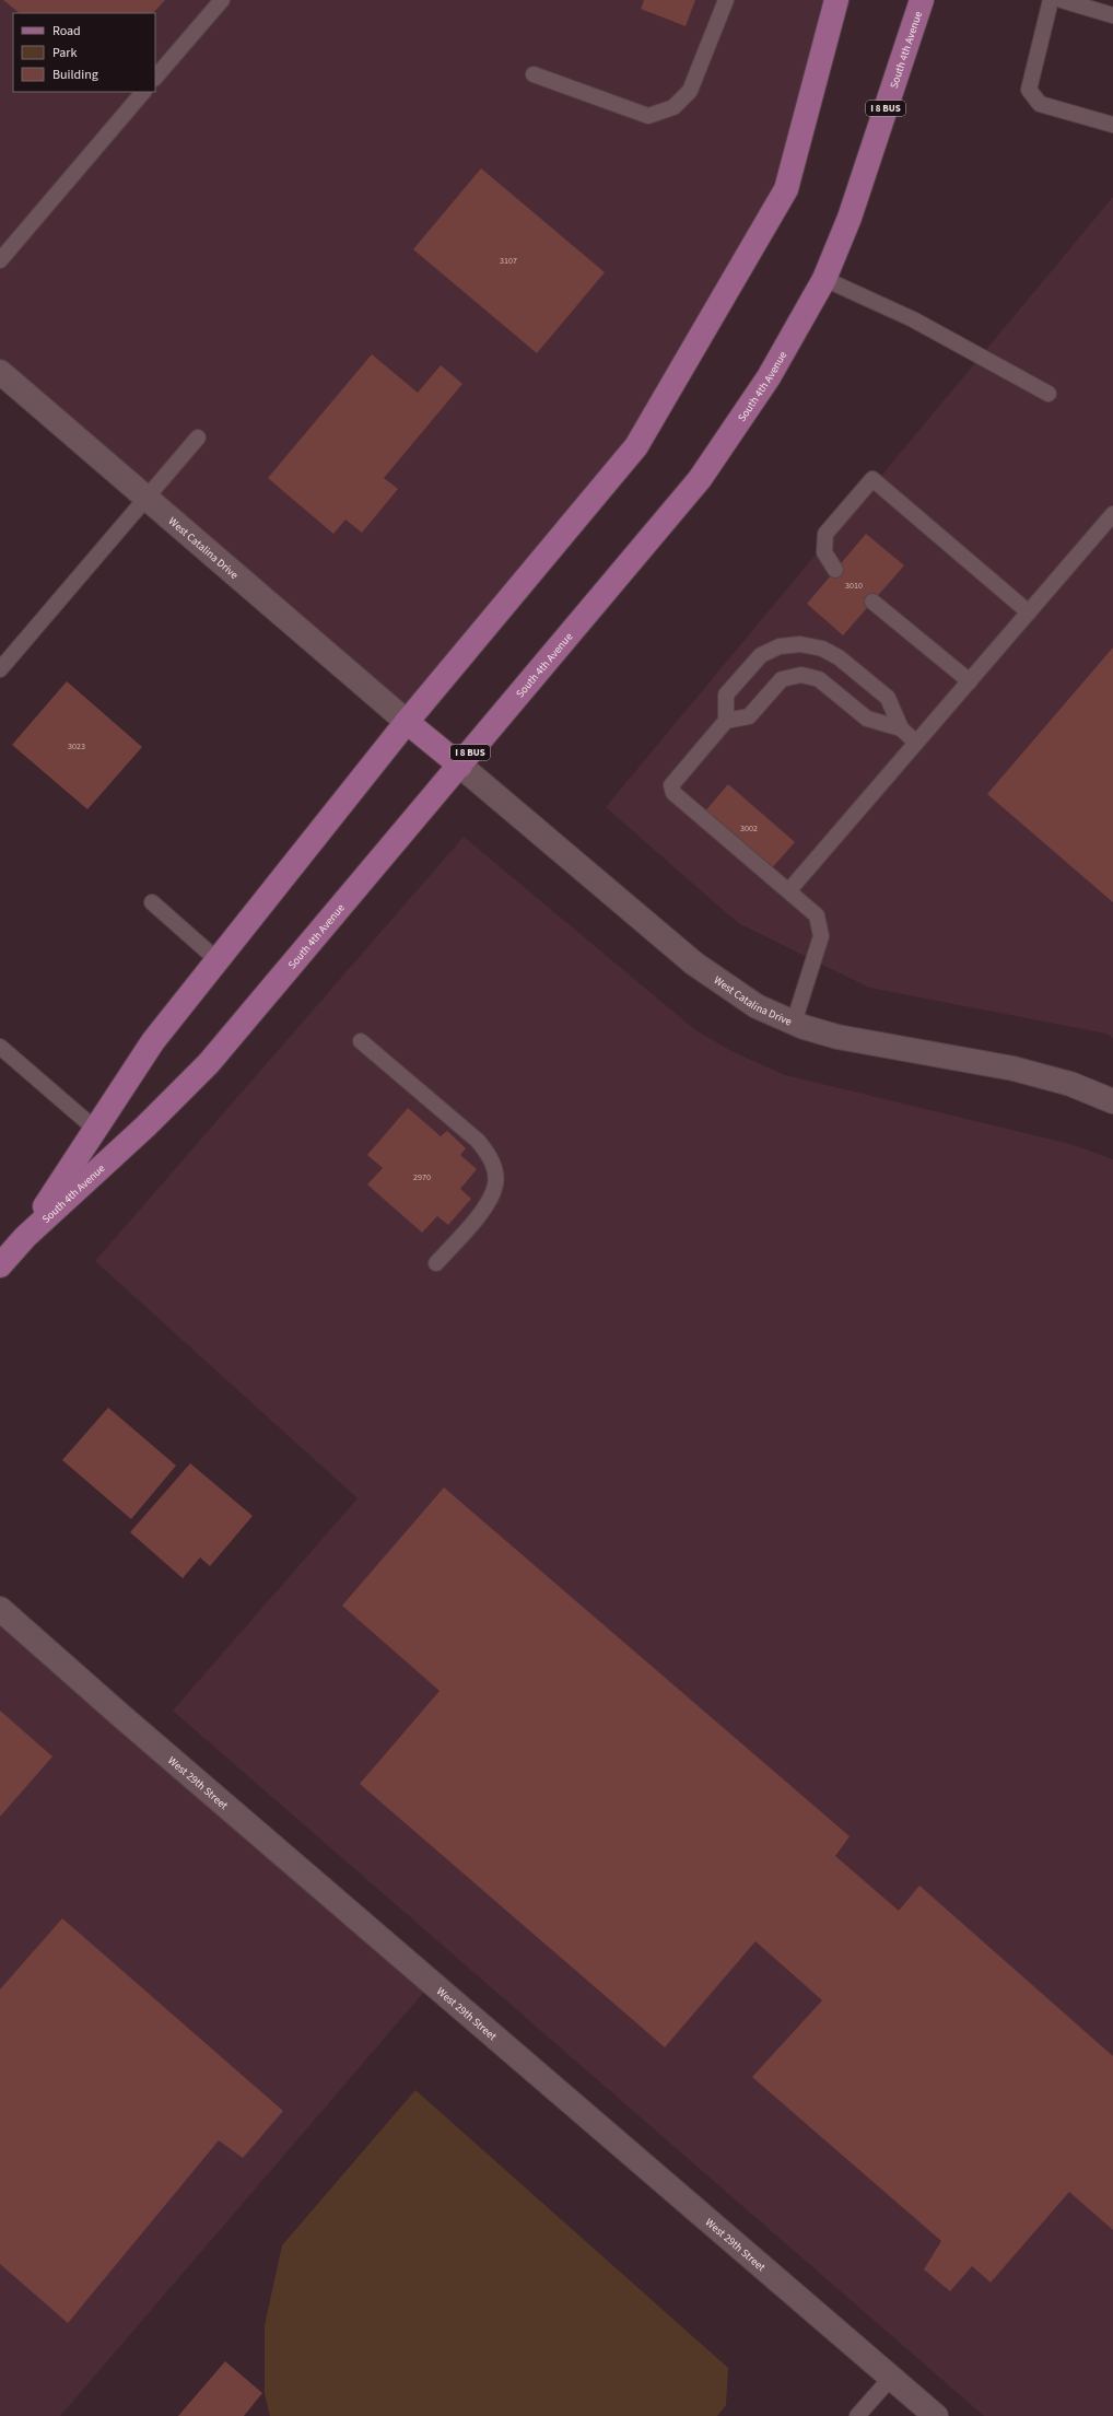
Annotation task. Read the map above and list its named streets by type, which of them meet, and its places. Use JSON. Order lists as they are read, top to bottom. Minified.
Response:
{"streets":{"main road":["South 4th Avenue","I 8 BUS"],"street":["West Catalina Drive","West 29th Street"]},"crossings":[["South 4th Avenue","West Catalina Drive"]],"house_numbers":["3107","3010","3023","3002","2970"],"legend":["Road","Park","Building"]}
